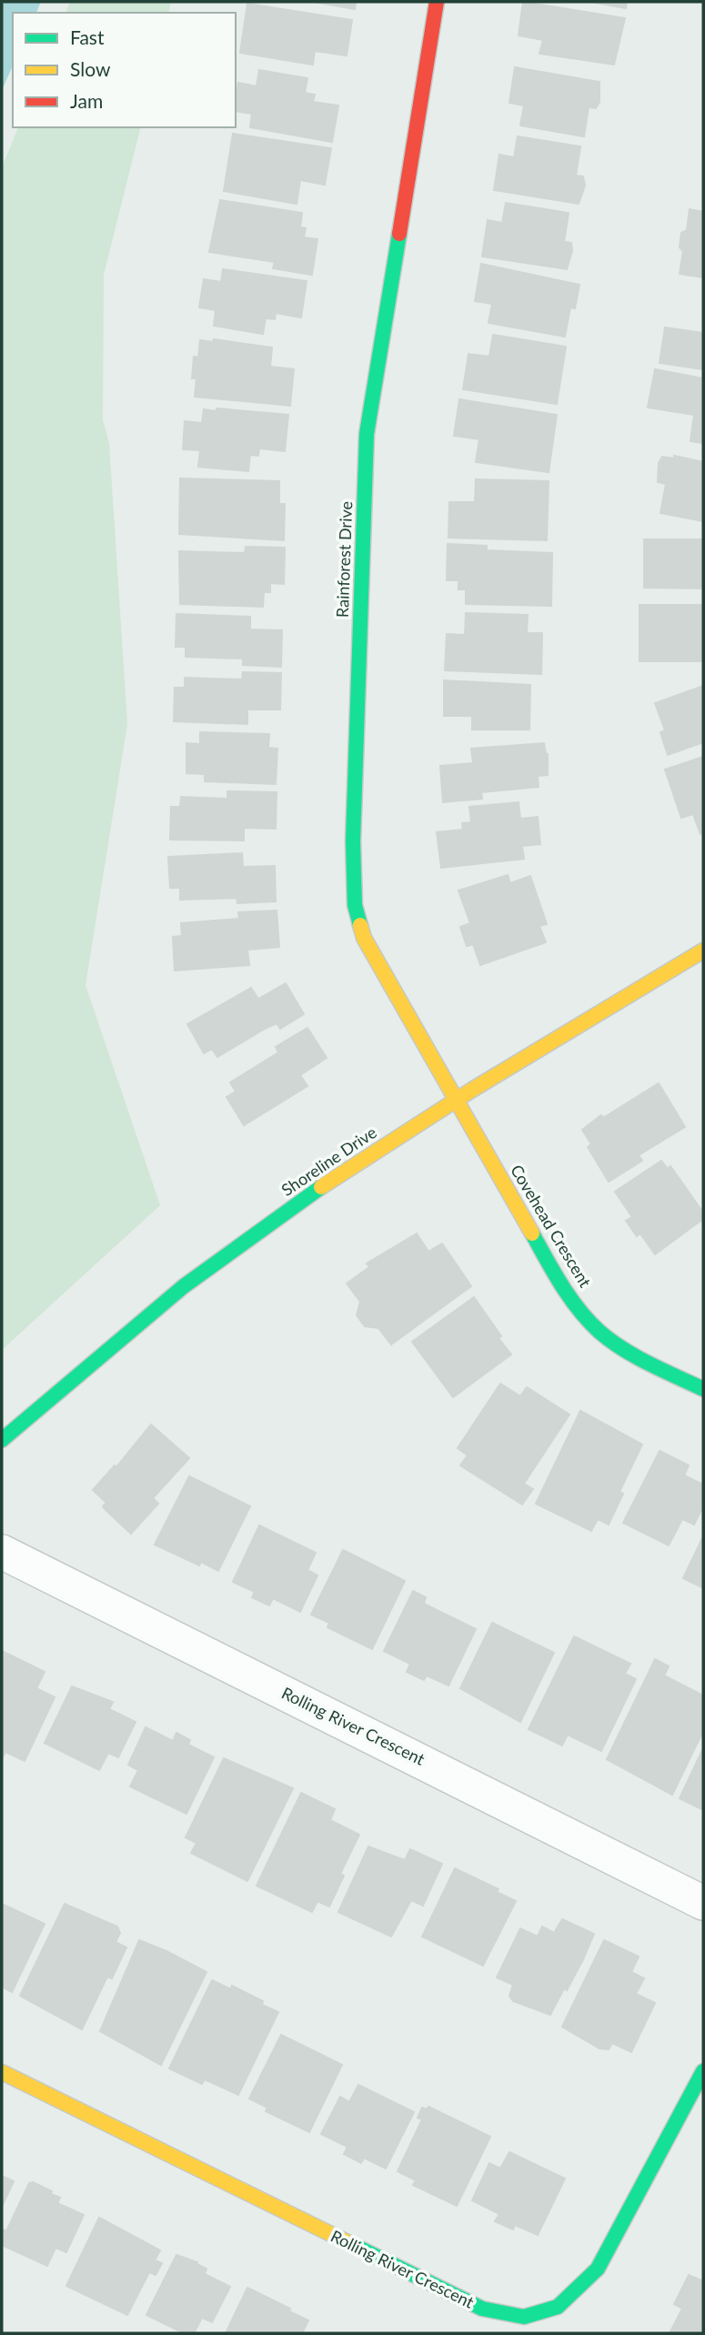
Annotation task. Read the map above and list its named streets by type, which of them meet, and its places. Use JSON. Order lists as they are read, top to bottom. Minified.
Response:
{"streets":{"street":["Rainforest Drive","Shoreline Drive","Covehead Crescent","Rolling River Crescent"]},"crossings":[["Rainforest Drive","Shoreline Drive"],["Rainforest Drive","Covehead Crescent"],["Shoreline Drive","Covehead Crescent"]],"legend":["Fast","Slow","Jam"]}
